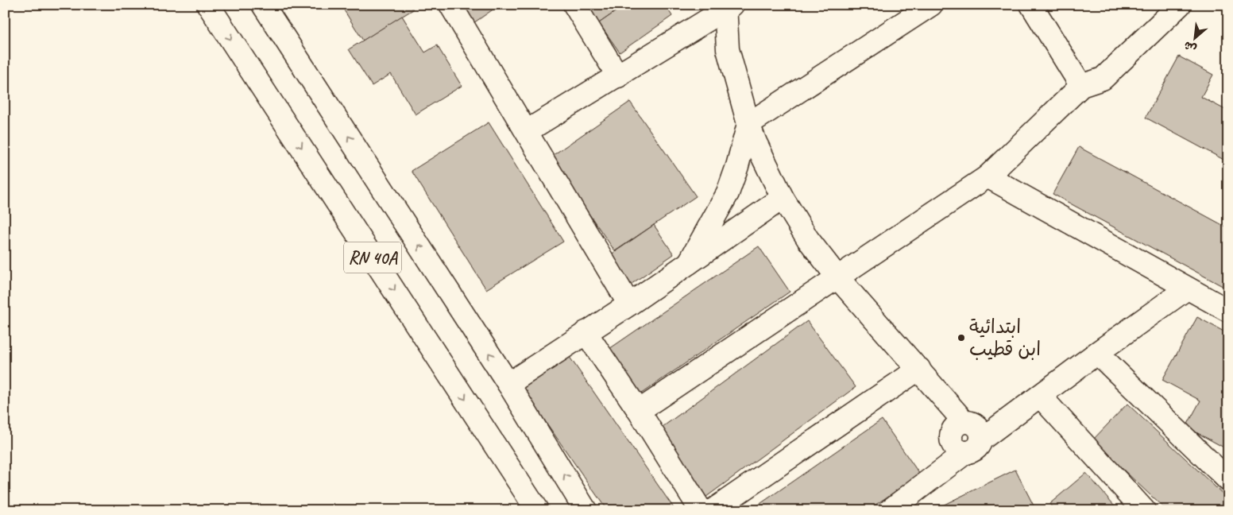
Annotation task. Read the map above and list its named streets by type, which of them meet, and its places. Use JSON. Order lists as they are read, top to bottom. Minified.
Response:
{"streets":{"street":["RN 40A"]},"places":["ابتدائية ابن قطيب"],"north":"bottom left"}
